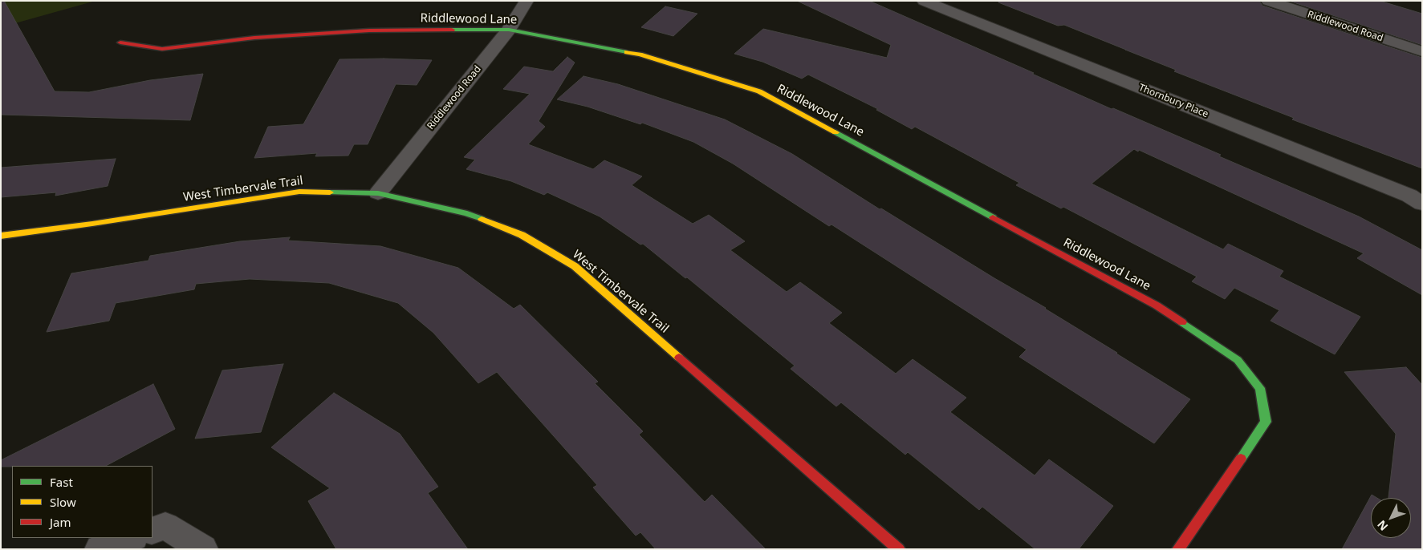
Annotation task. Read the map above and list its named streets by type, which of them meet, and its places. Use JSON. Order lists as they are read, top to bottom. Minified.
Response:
{"streets":{"street":["Riddlewood Lane","Riddlewood Road","Thornbury Place","West Timbervale Trail"]},"crossings":[["Riddlewood Lane","Riddlewood Road"],["Riddlewood Road","West Timbervale Trail"]],"legend":["Fast","Slow","Jam"],"north":"bottom left"}
